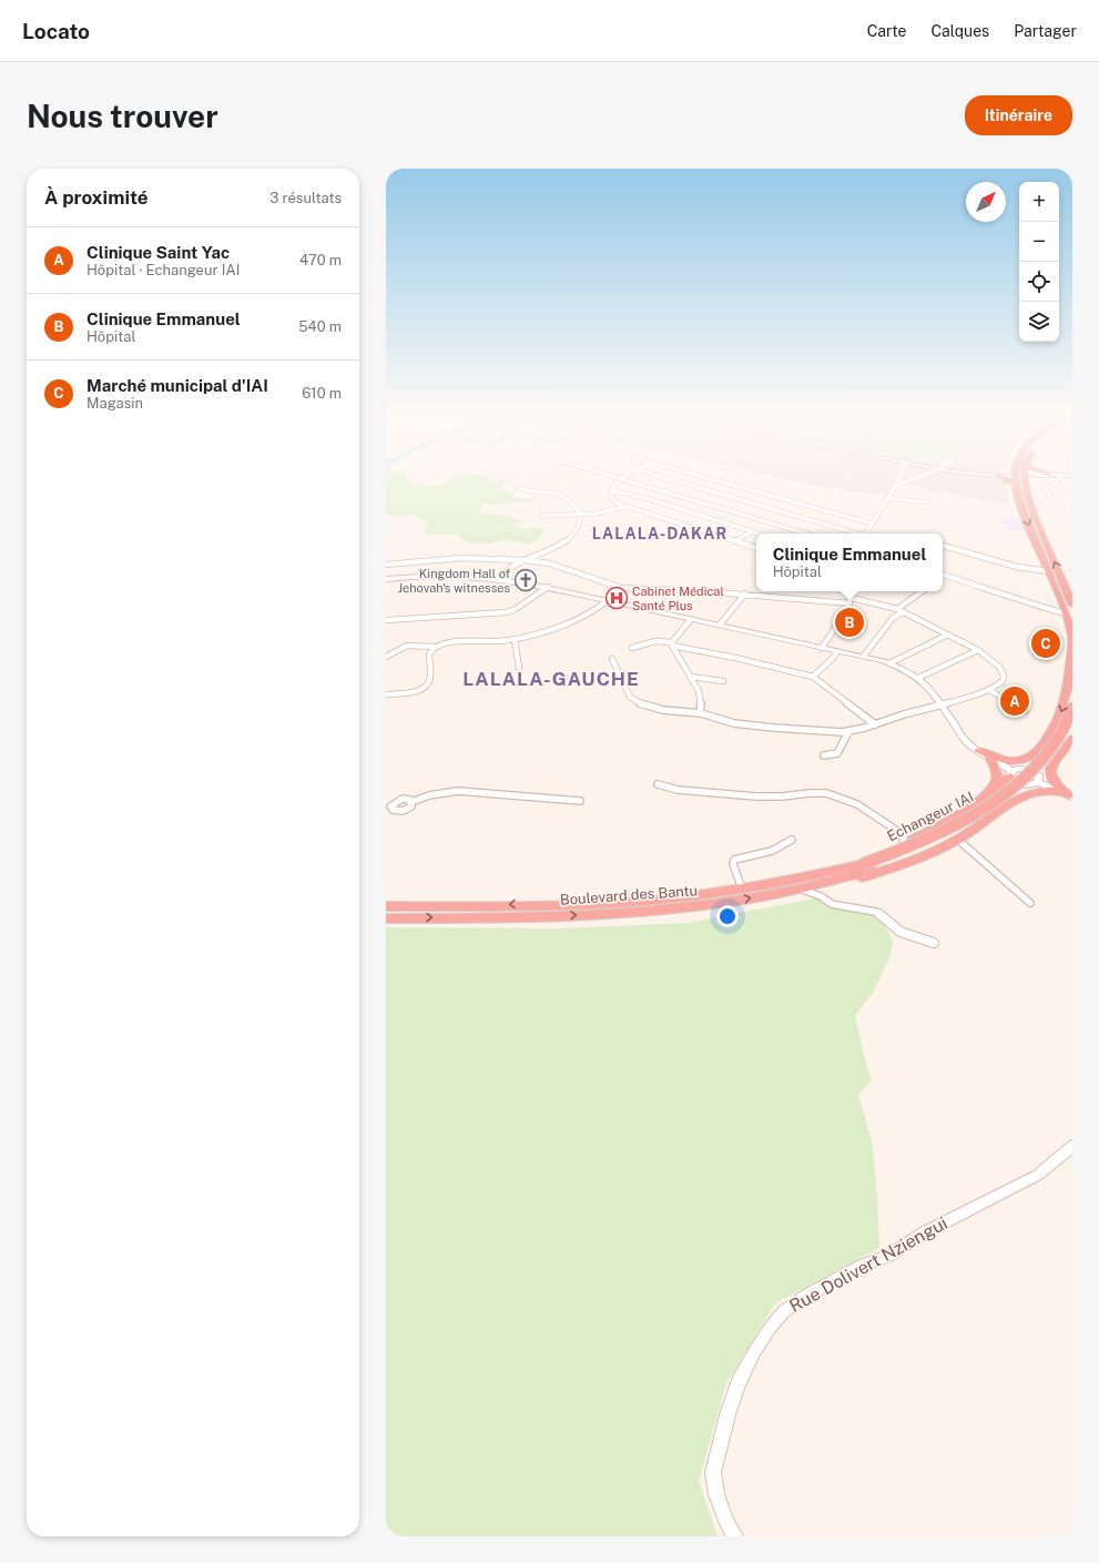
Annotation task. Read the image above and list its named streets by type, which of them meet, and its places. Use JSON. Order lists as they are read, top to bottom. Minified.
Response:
{"streets":{"highway":["Echangeur IAI","Boulevard des Bantu"],"street":["Rue Dolivert Nziengui"]},"crossings":[["Echangeur IAI","Boulevard des Bantu"]],"districts":["LALALA-DAKAR","LALALA-GAUCHE"],"places":{"church":["Kingdom Hall of Jehovah's witnesses"],"hospital":["Cabinet Médical Santé Plus"]},"north":"top right","page":{"header":"Locato","nav":["Carte","Calques","Partager"],"buttons":"Itinéraire","title":"Nous trouver","heading":["À proximité","3 résultats"],"map_buttons":["+","−"],"list":[{"mark":"A","name":"Clinique Saint Yac","note":"Hôpital · Echangeur IAI","value":"470 m"},{"mark":"B","name":"Clinique Emmanuel","note":"Hôpital","value":"540 m"},{"mark":"C","name":"Marché municipal d'IAI","note":"Magasin","value":"610 m"}],"popup":["Clinique Emmanuel","Hôpital"],"pins":["B","C","A"]}}
